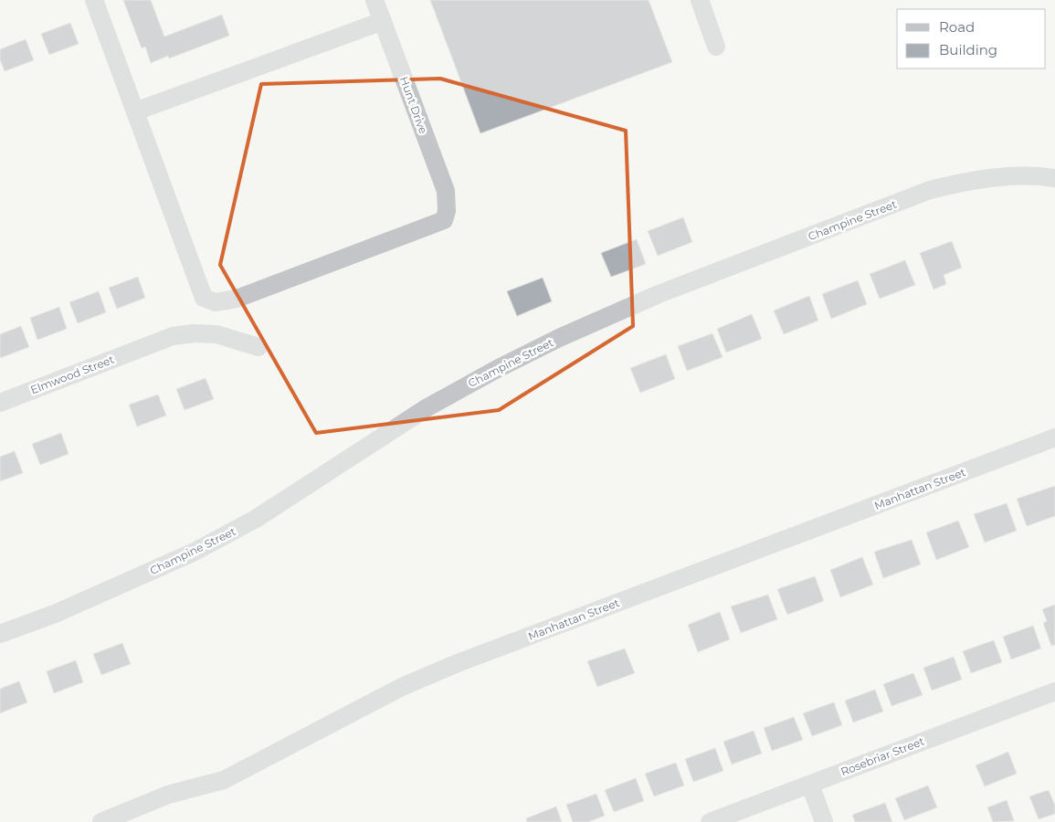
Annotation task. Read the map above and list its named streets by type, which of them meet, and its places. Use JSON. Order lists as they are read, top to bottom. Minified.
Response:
{"streets":{"street":["Hunt Drive","Champine Street","Elmwood Street","Manhattan Street","Rosebriar Street"]},"legend":["Road","Building"]}
